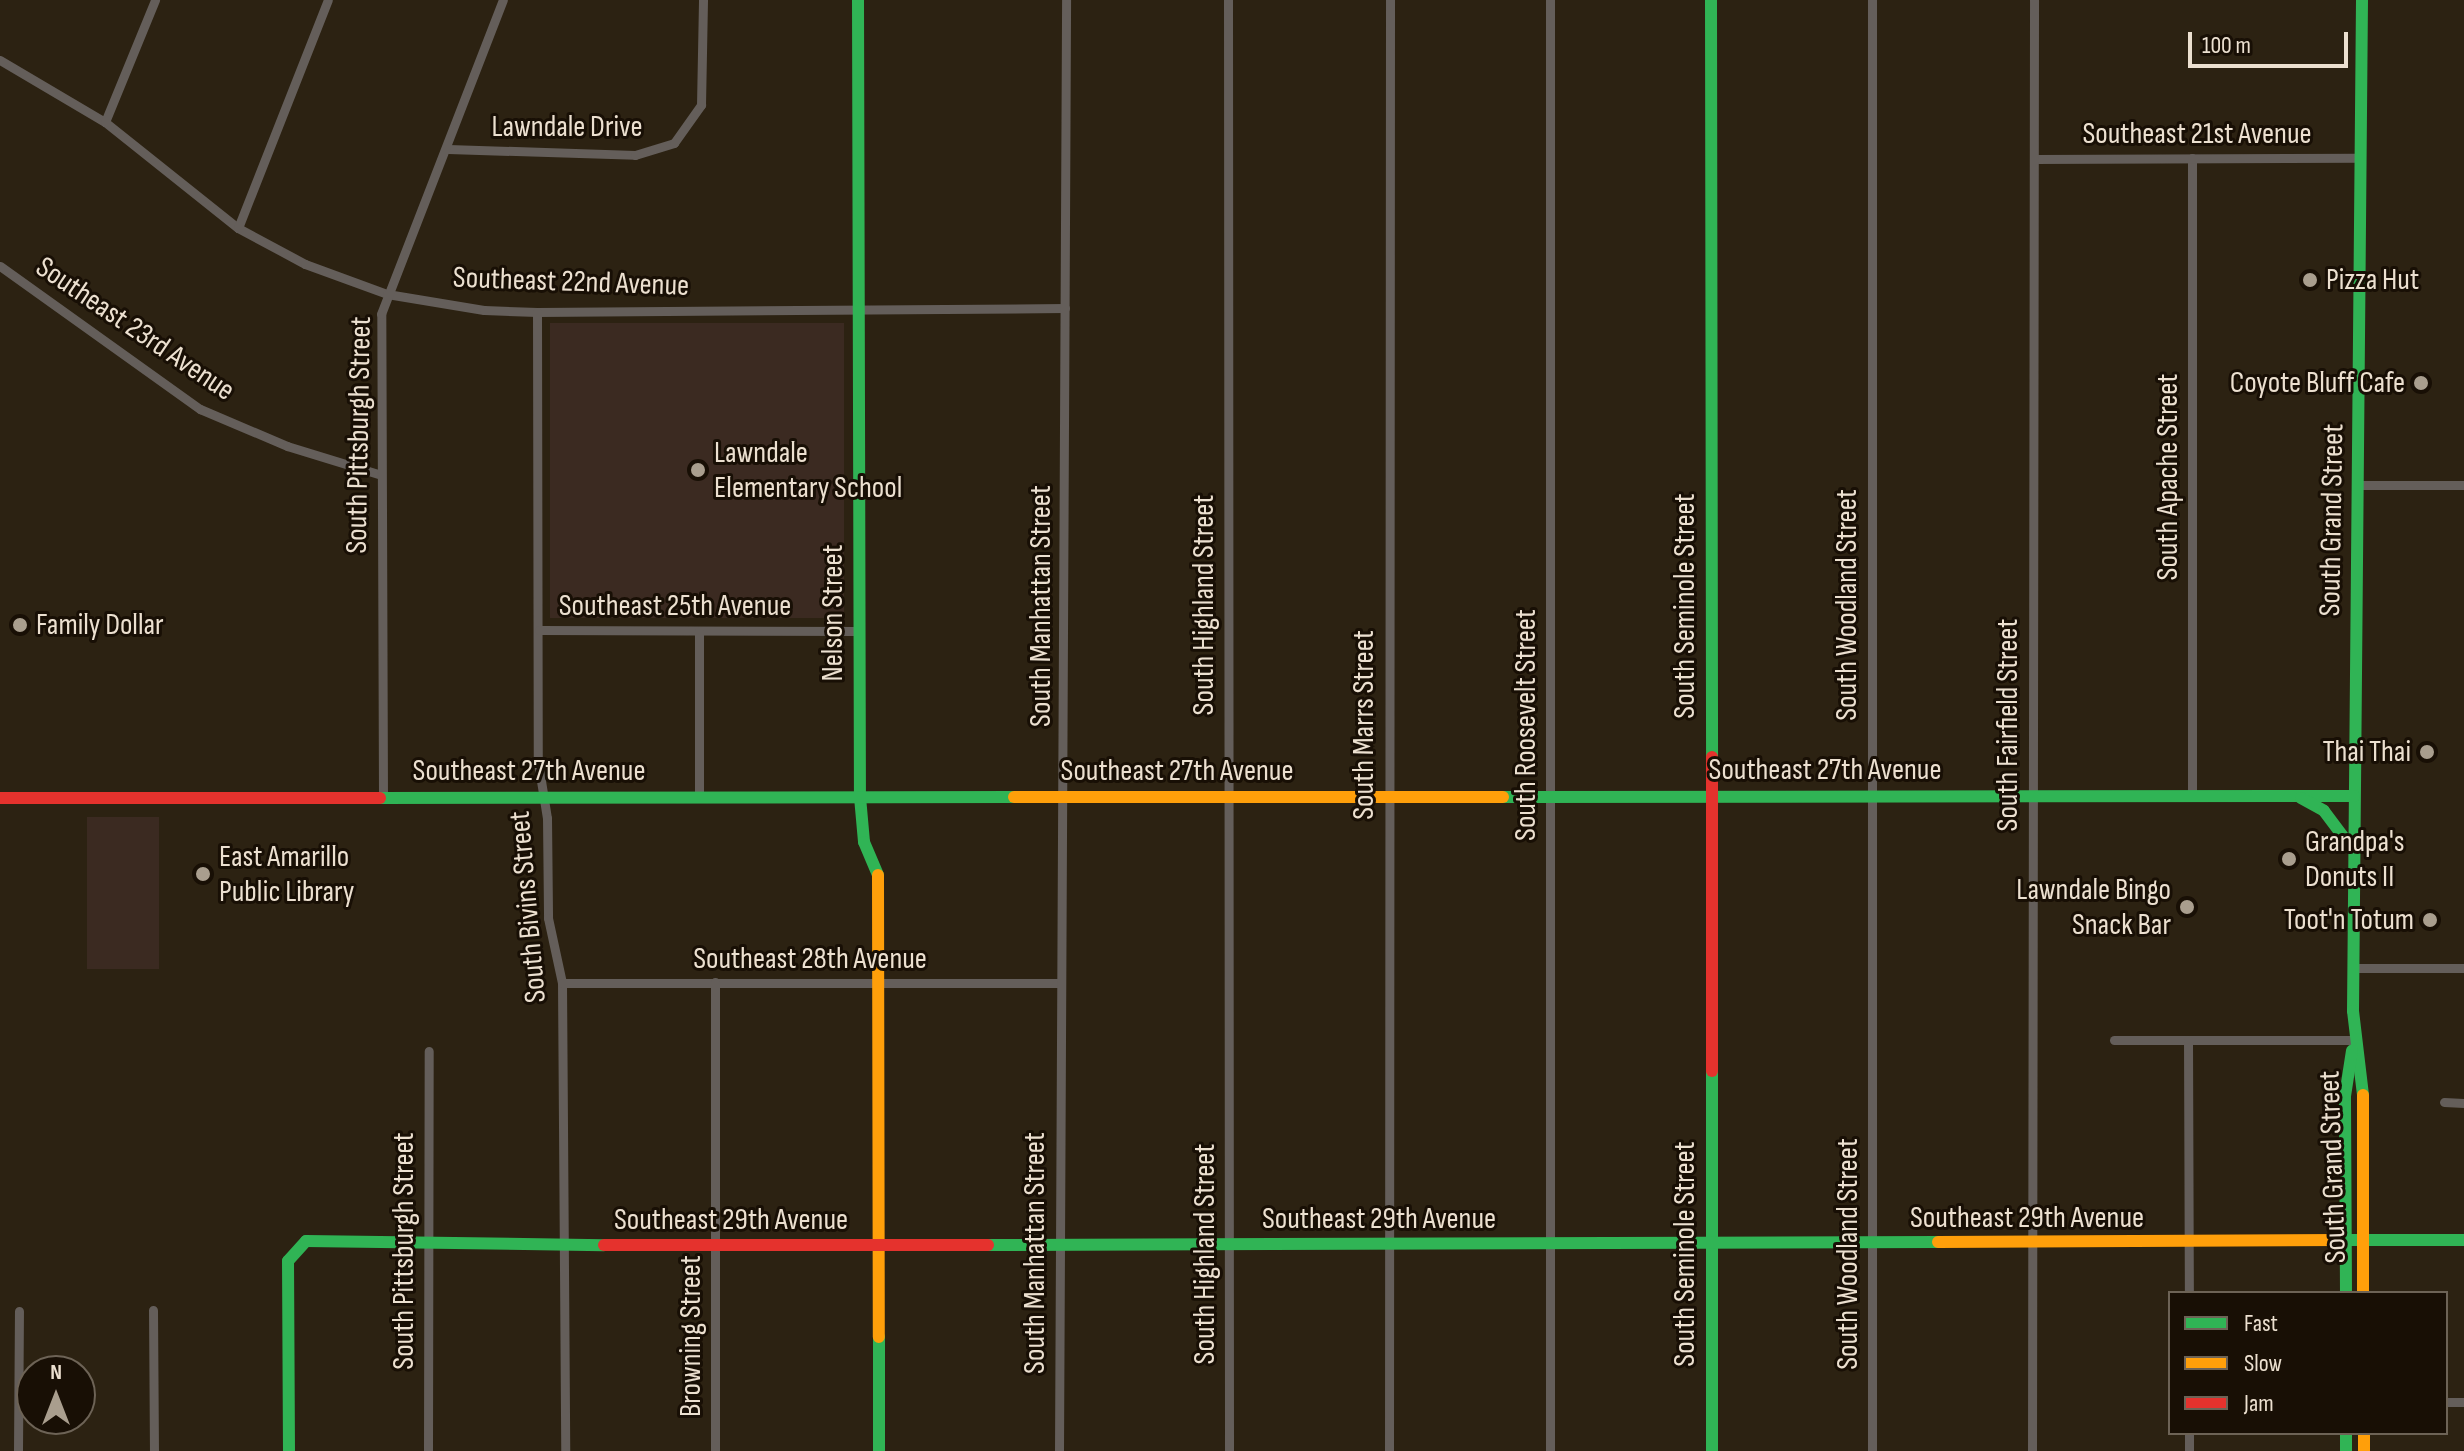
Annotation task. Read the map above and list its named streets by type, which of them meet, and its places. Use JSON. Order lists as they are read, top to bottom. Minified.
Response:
{"streets":{"street":["Lawndale Drive","Southeast 21st Avenue","Southeast 22nd Avenue","Southeast 23rd Avenue","South Pittsburgh Street","South Apache Street","South Grand Street","South Highland Street","South Woodland Street","Southeast 25th Avenue","South Manhattan Street","South Seminole Street","Nelson Street","South Marrs Street","South Roosevelt Street","South Fairfield Street","Southeast 27th Avenue","South Bivins Street","Southeast 28th Avenue","Southeast 29th Avenue","Browning Street"]},"crossings":[["Lawndale Drive","South Pittsburgh Street"],["Southeast 21st Avenue","South Apache Street"],["Southeast 21st Avenue","South Grand Street"],["Southeast 21st Avenue","South Fairfield Street"],["Southeast 22nd Avenue","South Pittsburgh Street"],["Southeast 22nd Avenue","South Manhattan Street"],["Southeast 22nd Avenue","Nelson Street"],["Southeast 22nd Avenue","South Bivins Street"],["Southeast 23rd Avenue","South Pittsburgh Street"],["South Pittsburgh Street","Southeast 27th Avenue"],["South Pittsburgh Street","Southeast 29th Avenue"],["South Apache Street","Southeast 27th Avenue"],["South Grand Street","Southeast 27th Avenue"],["South Grand Street","Southeast 29th Avenue"],["South Highland Street","Southeast 27th Avenue"],["South Highland Street","Southeast 29th Avenue"],["South Woodland Street","Southeast 27th Avenue"],["South Woodland Street","Southeast 29th Avenue"],["Southeast 25th Avenue","Nelson Street"],["Southeast 25th Avenue","South Bivins Street"],["South Manhattan Street","Southeast 27th Avenue"],["South Manhattan Street","Southeast 28th Avenue"],["South Manhattan Street","Southeast 29th Avenue"],["South Seminole Street","Southeast 27th Avenue"],["South Seminole Street","Southeast 29th Avenue"],["Nelson Street","Southeast 27th Avenue"],["Nelson Street","Southeast 28th Avenue"],["Nelson Street","Southeast 29th Avenue"],["South Marrs Street","Southeast 27th Avenue"],["South Marrs Street","Southeast 29th Avenue"],["South Roosevelt Street","Southeast 27th Avenue"],["South Roosevelt Street","Southeast 29th Avenue"],["South Fairfield Street","Southeast 27th Avenue"],["South Fairfield Street","Southeast 29th Avenue"],["Southeast 27th Avenue","South Bivins Street"],["South Bivins Street","Southeast 28th Avenue"],["South Bivins Street","Southeast 29th Avenue"],["Southeast 28th Avenue","Browning Street"],["Southeast 29th Avenue","Browning Street"]],"places":["Pizza Hut","Coyote Bluff Cafe","Lawndale Elementary School","Family Dollar","Thai Thai","Grandpa's Donuts II","East Amarillo Public Library","Lawndale Bingo Snack Bar","Toot'n Totum"],"legend":["Fast","Slow","Jam"],"scale_bar":"100 m","north":"top"}
